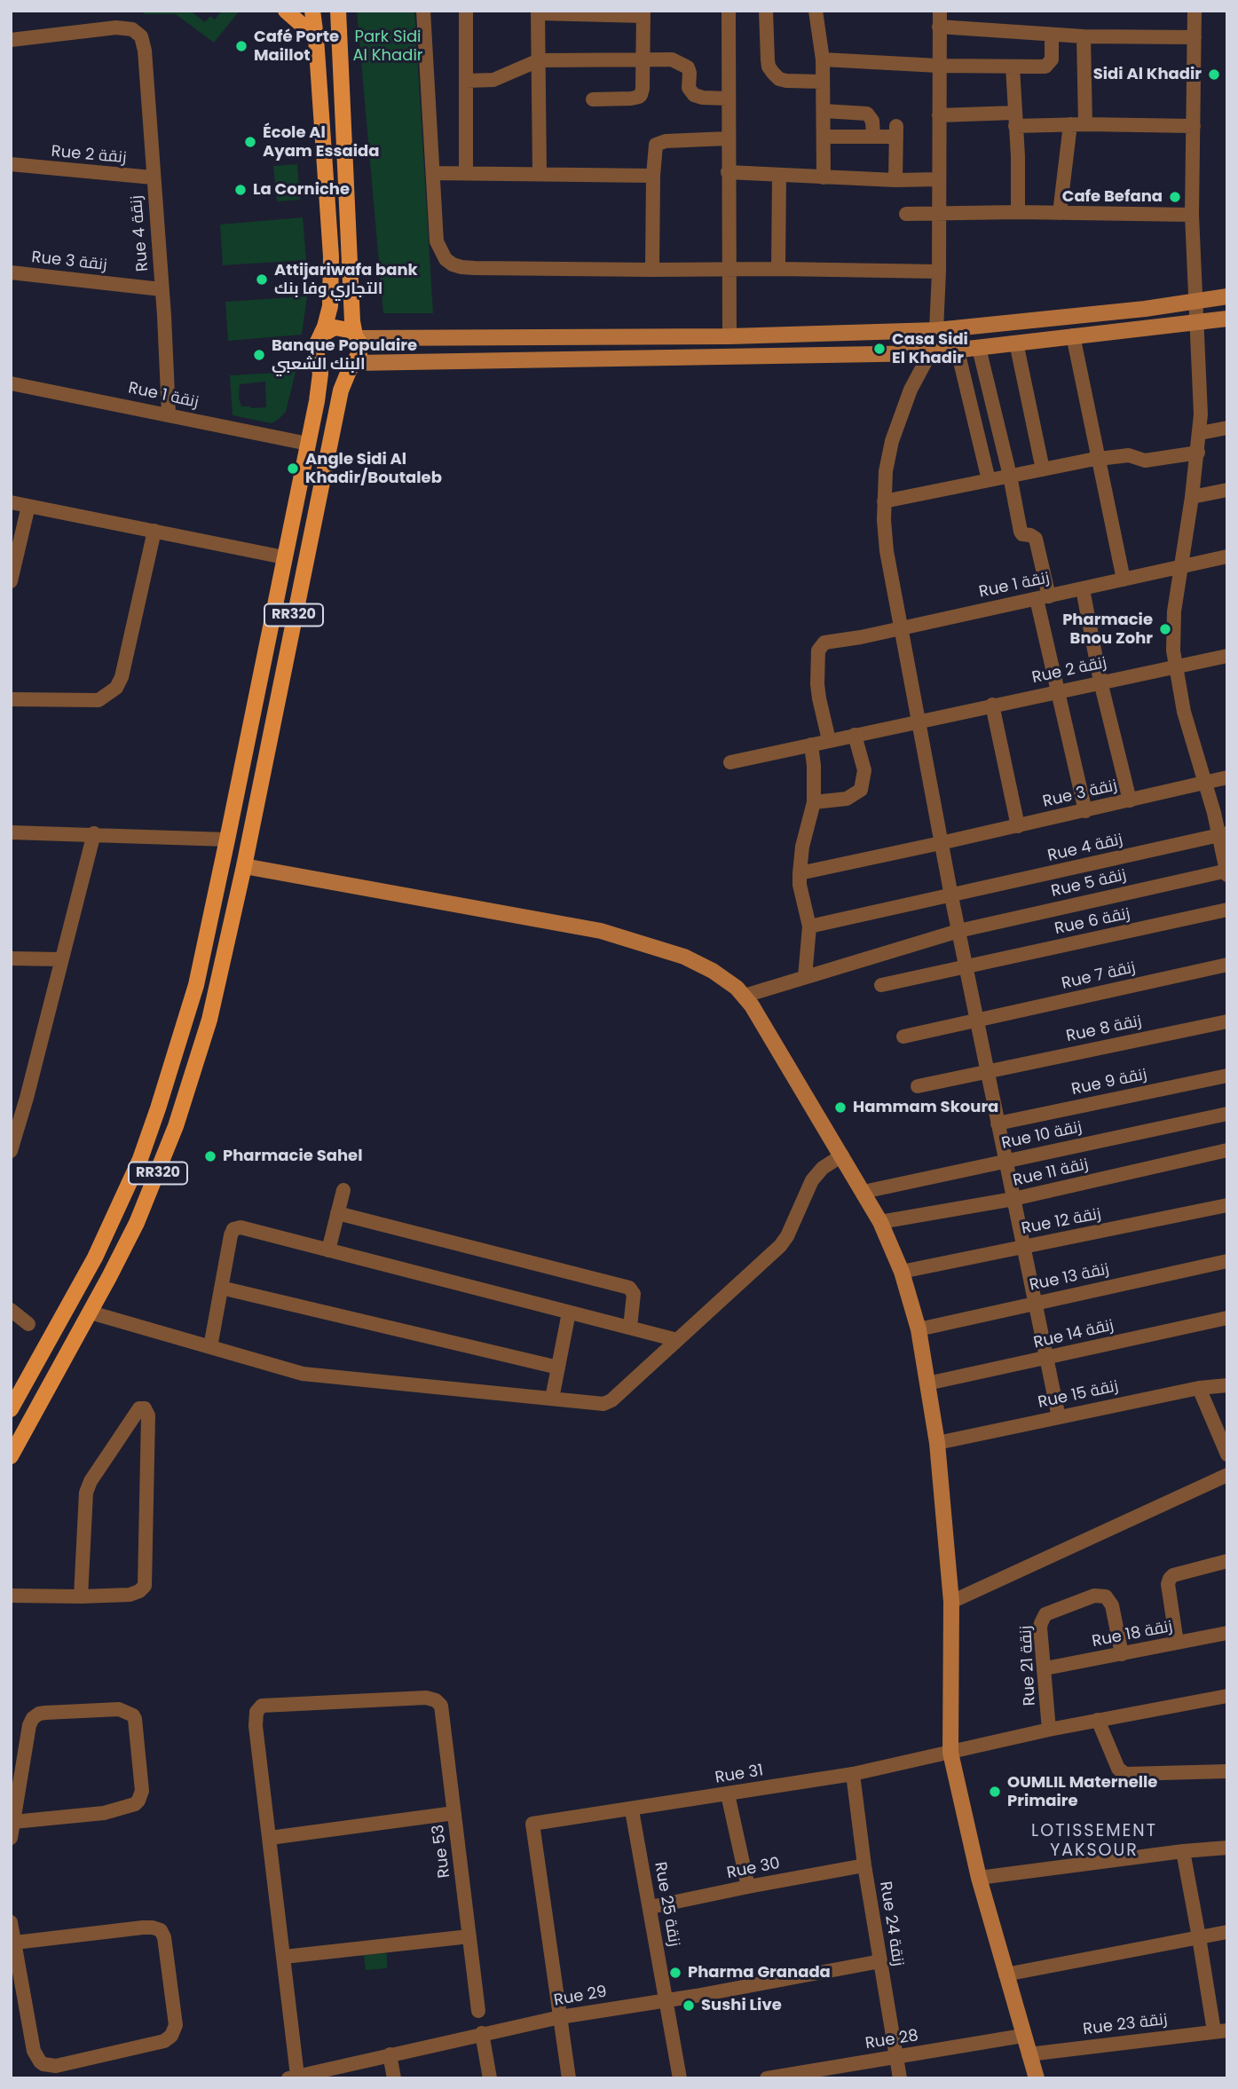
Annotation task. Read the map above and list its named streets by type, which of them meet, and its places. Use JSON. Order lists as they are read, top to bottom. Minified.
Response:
{"streets":{"main road":["RR320"],"street":["Rue 2 زنقة","Rue 4 زنقة","Rue 3 زنقة","Rue 1 زنقة","Rue 5 زنقة","Rue 6 زنقة","Rue 7 زنقة","Rue 8 زنقة","Rue 9 زنقة","Rue 10 زنقة","Rue 11 زنقة","Rue 12 زنقة","Rue 13 زنقة","Rue 14 زنقة","Rue 15 زنقة","Rue 18 زنقة","Rue 21 زنقة","Rue 31","Rue 53","Rue 30","Rue 25 زنقة","Rue 24 زنقة","Rue 29","Rue 23 زنقة","Rue 28"]},"crossings":[["Rue 2 زنقة","Rue 4 زنقة"],["Rue 2 زنقة","Rue 1 زنقة"],["Rue 4 زنقة","Rue 3 زنقة"],["Rue 4 زنقة","Rue 1 زنقة"],["Rue 1 زنقة","RR320"],["Rue 18 زنقة","Rue 21 زنقة"],["Rue 31","Rue 25 زنقة"],["Rue 31","Rue 24 زنقة"],["Rue 31","Rue 29"],["Rue 30","Rue 25 زنقة"],["Rue 30","Rue 24 زنقة"],["Rue 25 زنقة","Rue 29"],["Rue 24 زنقة","Rue 29"],["Rue 24 زنقة","Rue 28"]],"districts":["LOTISSEMENT YAKSOUR"],"parks":["Park Sidi Al Khadir"],"places":["Café Porte Maillot","Sidi Al Khadir","École Al Ayam Essaida","La Corniche","Cafe Befana","Attijariwafa bank التجاري وفا بنك","Casa Sidi El Khadir","Banque Populaire البنك الشعبي","Angle Sidi Al Khadir/Boutaleb","Pharmacie Bnou Zohr","Hammam Skoura","Pharmacie Sahel","OUMLIL Maternelle Primaire","Pharma Granada","Sushi Live"]}
